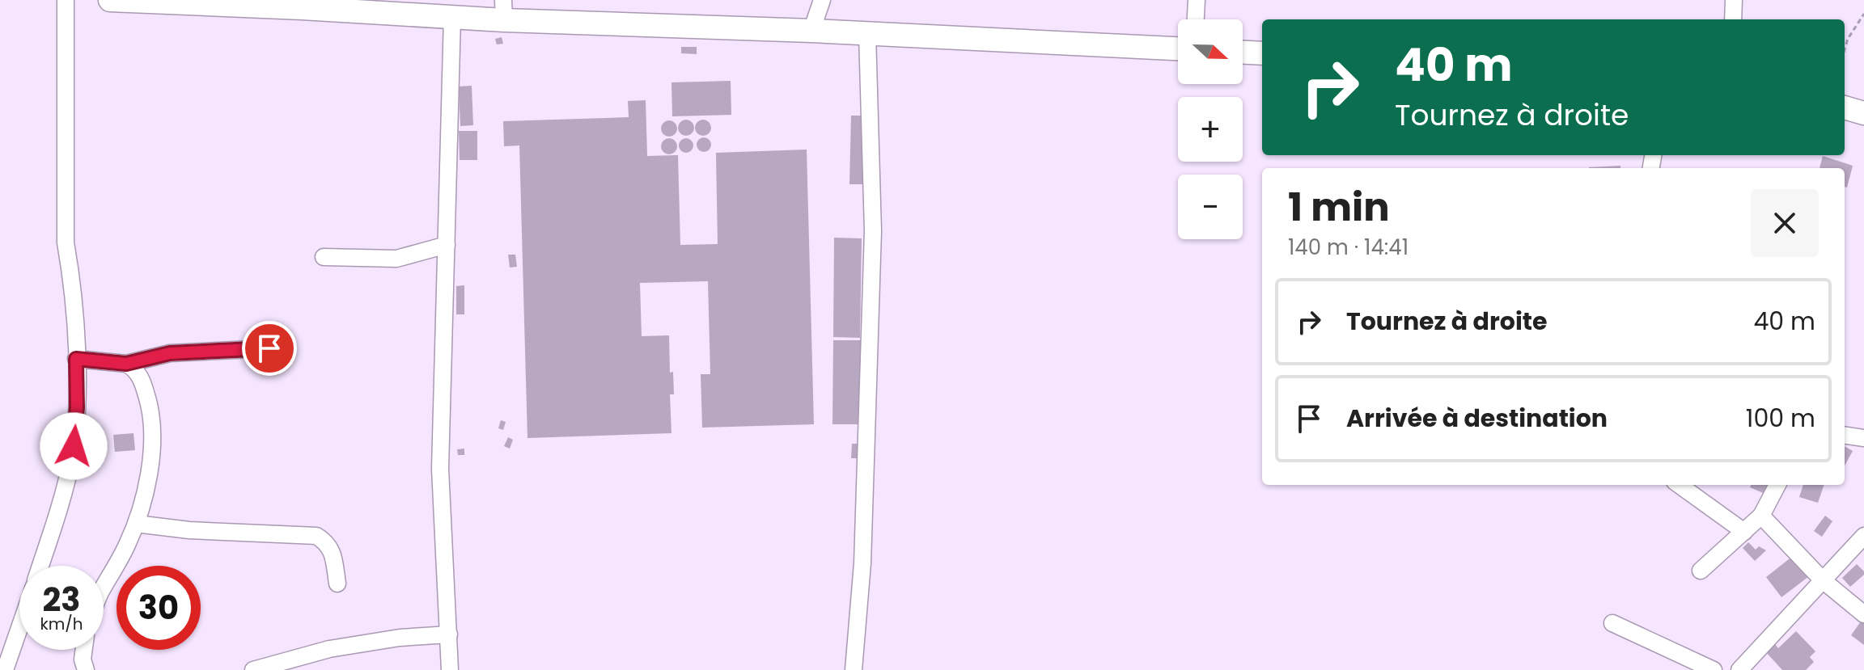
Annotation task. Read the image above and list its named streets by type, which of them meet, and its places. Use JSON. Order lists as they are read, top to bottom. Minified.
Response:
{"north":"right","page":{"map_buttons":["+","−"],"turn":["40 m","Tournez à droite"],"heading":["1 min","140 m · 14:41"],"list":[{"name":"Tournez à droite","value":"40 m"},{"name":"Arrivée à destination","value":"100 m"}],"speed":"23 km/h","limit":"30"}}
